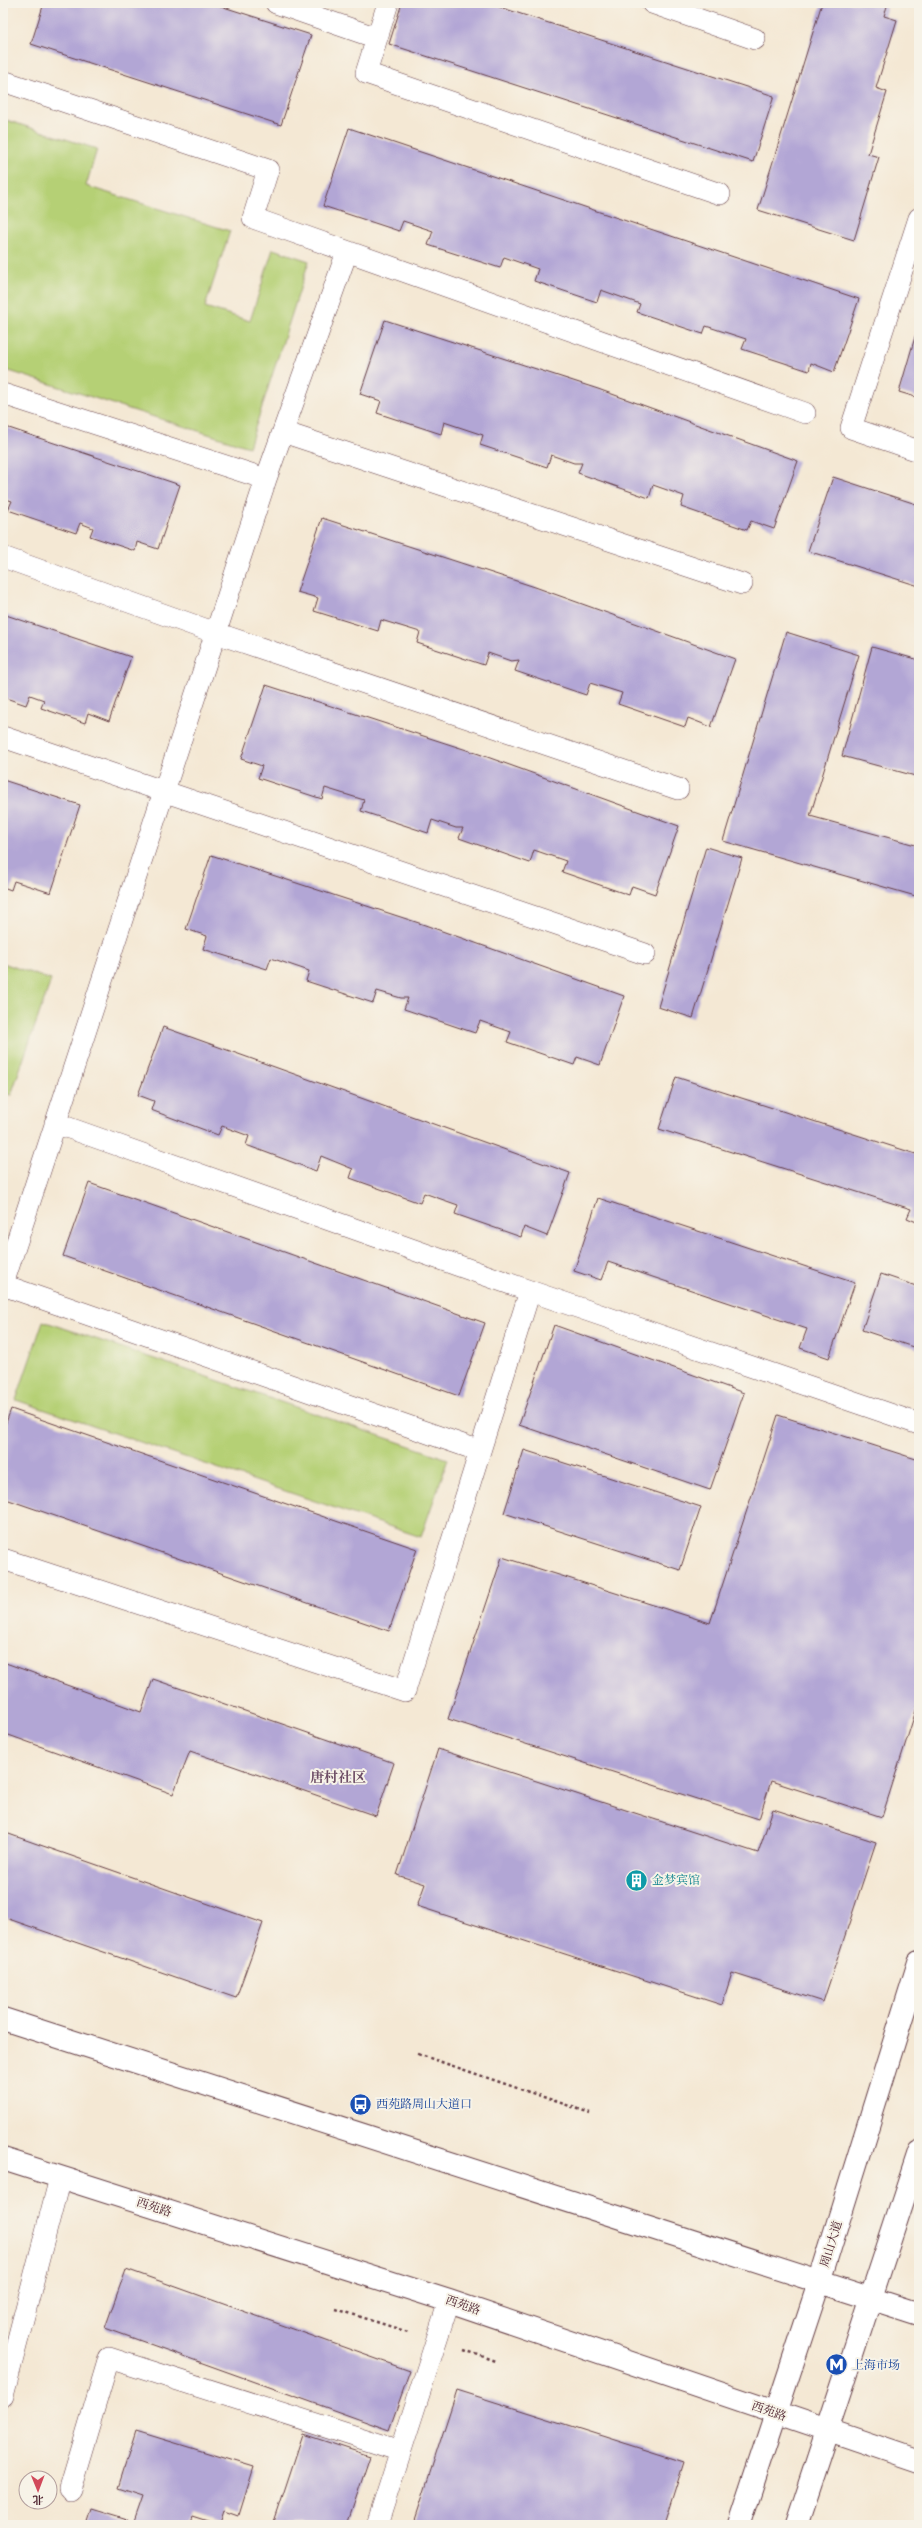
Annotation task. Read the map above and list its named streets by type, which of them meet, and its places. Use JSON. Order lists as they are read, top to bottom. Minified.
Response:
{"streets":{"main road":["西苑路","周山大道"]},"crossings":[["西苑路","周山大道"]],"districts":["唐村社区"],"places":{"building":["金梦宾馆"],"bus stop":["西苑路周山大道口"],"metro station":["上海市场"]},"north":"bottom"}
